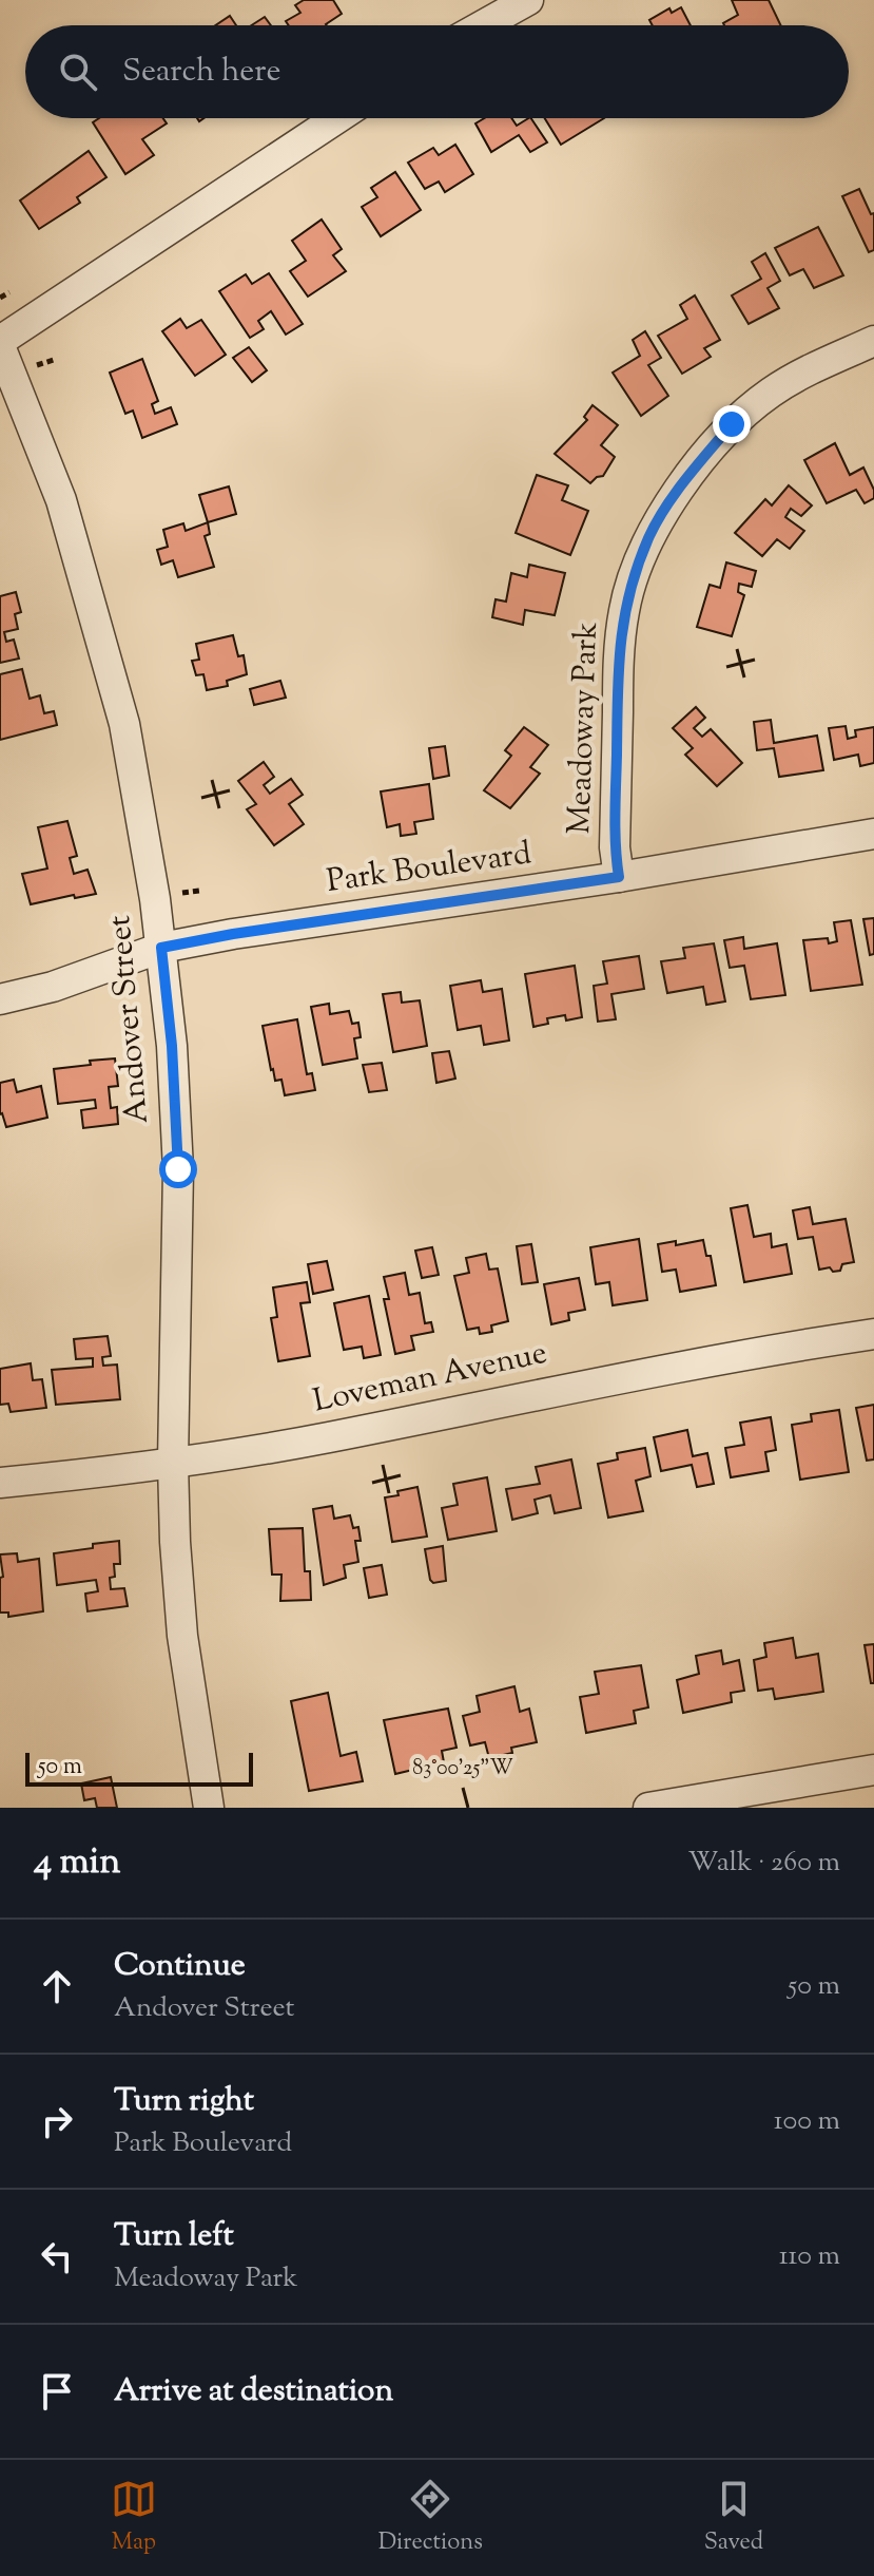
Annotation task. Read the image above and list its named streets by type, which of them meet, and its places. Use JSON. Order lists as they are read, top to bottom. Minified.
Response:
{"streets":{"street":["Meadoway Park","Park Boulevard","Andover Street","Loveman Avenue"]},"crossings":[["Meadoway Park","Park Boulevard"],["Park Boulevard","Andover Street"],["Andover Street","Loveman Avenue"]],"scale_bar":"50 m","page":{"search":"Search here","scale":"50 m","heading":["4 min","Walk · 260 m"],"list":[["Continue","Andover Street","50 m"],["Turn right","Park Boulevard","100 m"],["Turn left","Meadoway Park","110 m"],"Arrive at destination"],"nav":["Map","Directions","Saved"]},"coordinates":["83°00'25\"W"]}
